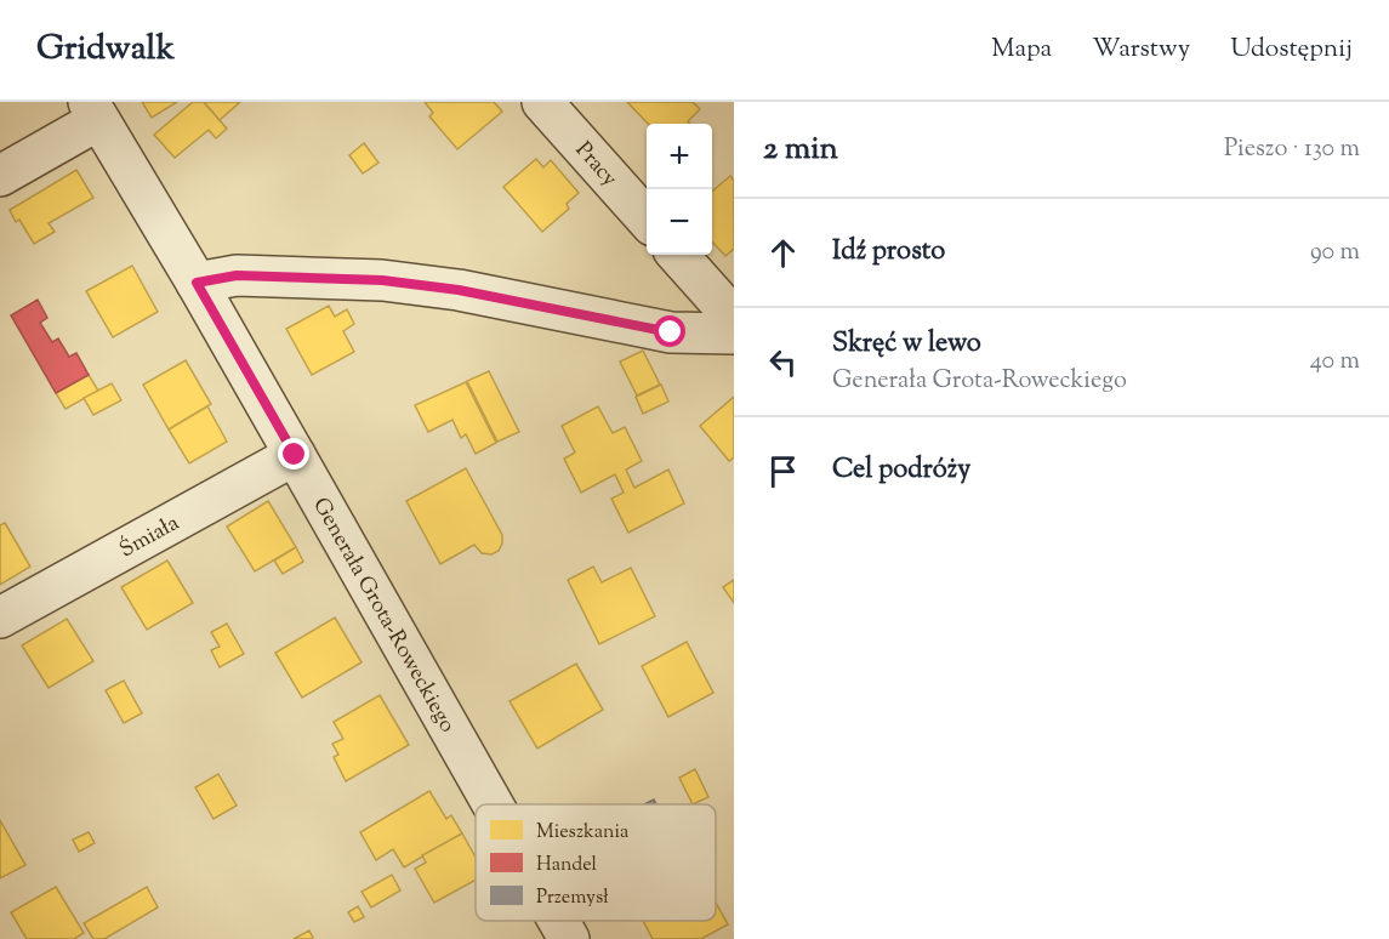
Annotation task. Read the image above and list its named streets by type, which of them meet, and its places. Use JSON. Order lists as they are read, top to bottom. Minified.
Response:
{"streets":{"street":["Pracy","Śmiała","Generała Grota-Roweckiego"]},"crossings":[["Śmiała","Generała Grota-Roweckiego"]],"legend":["Mieszkania","Handel","Przemysł"],"page":{"header":"Gridwalk","nav":["Mapa","Warstwy","Udostępnij"],"heading":["2 min","Pieszo · 130 m"],"map_buttons":["+","−"],"list":[["Idź prosto","90 m"],["Skręć w lewo","Generała Grota-Roweckiego","40 m"],"Cel podróży"]}}
